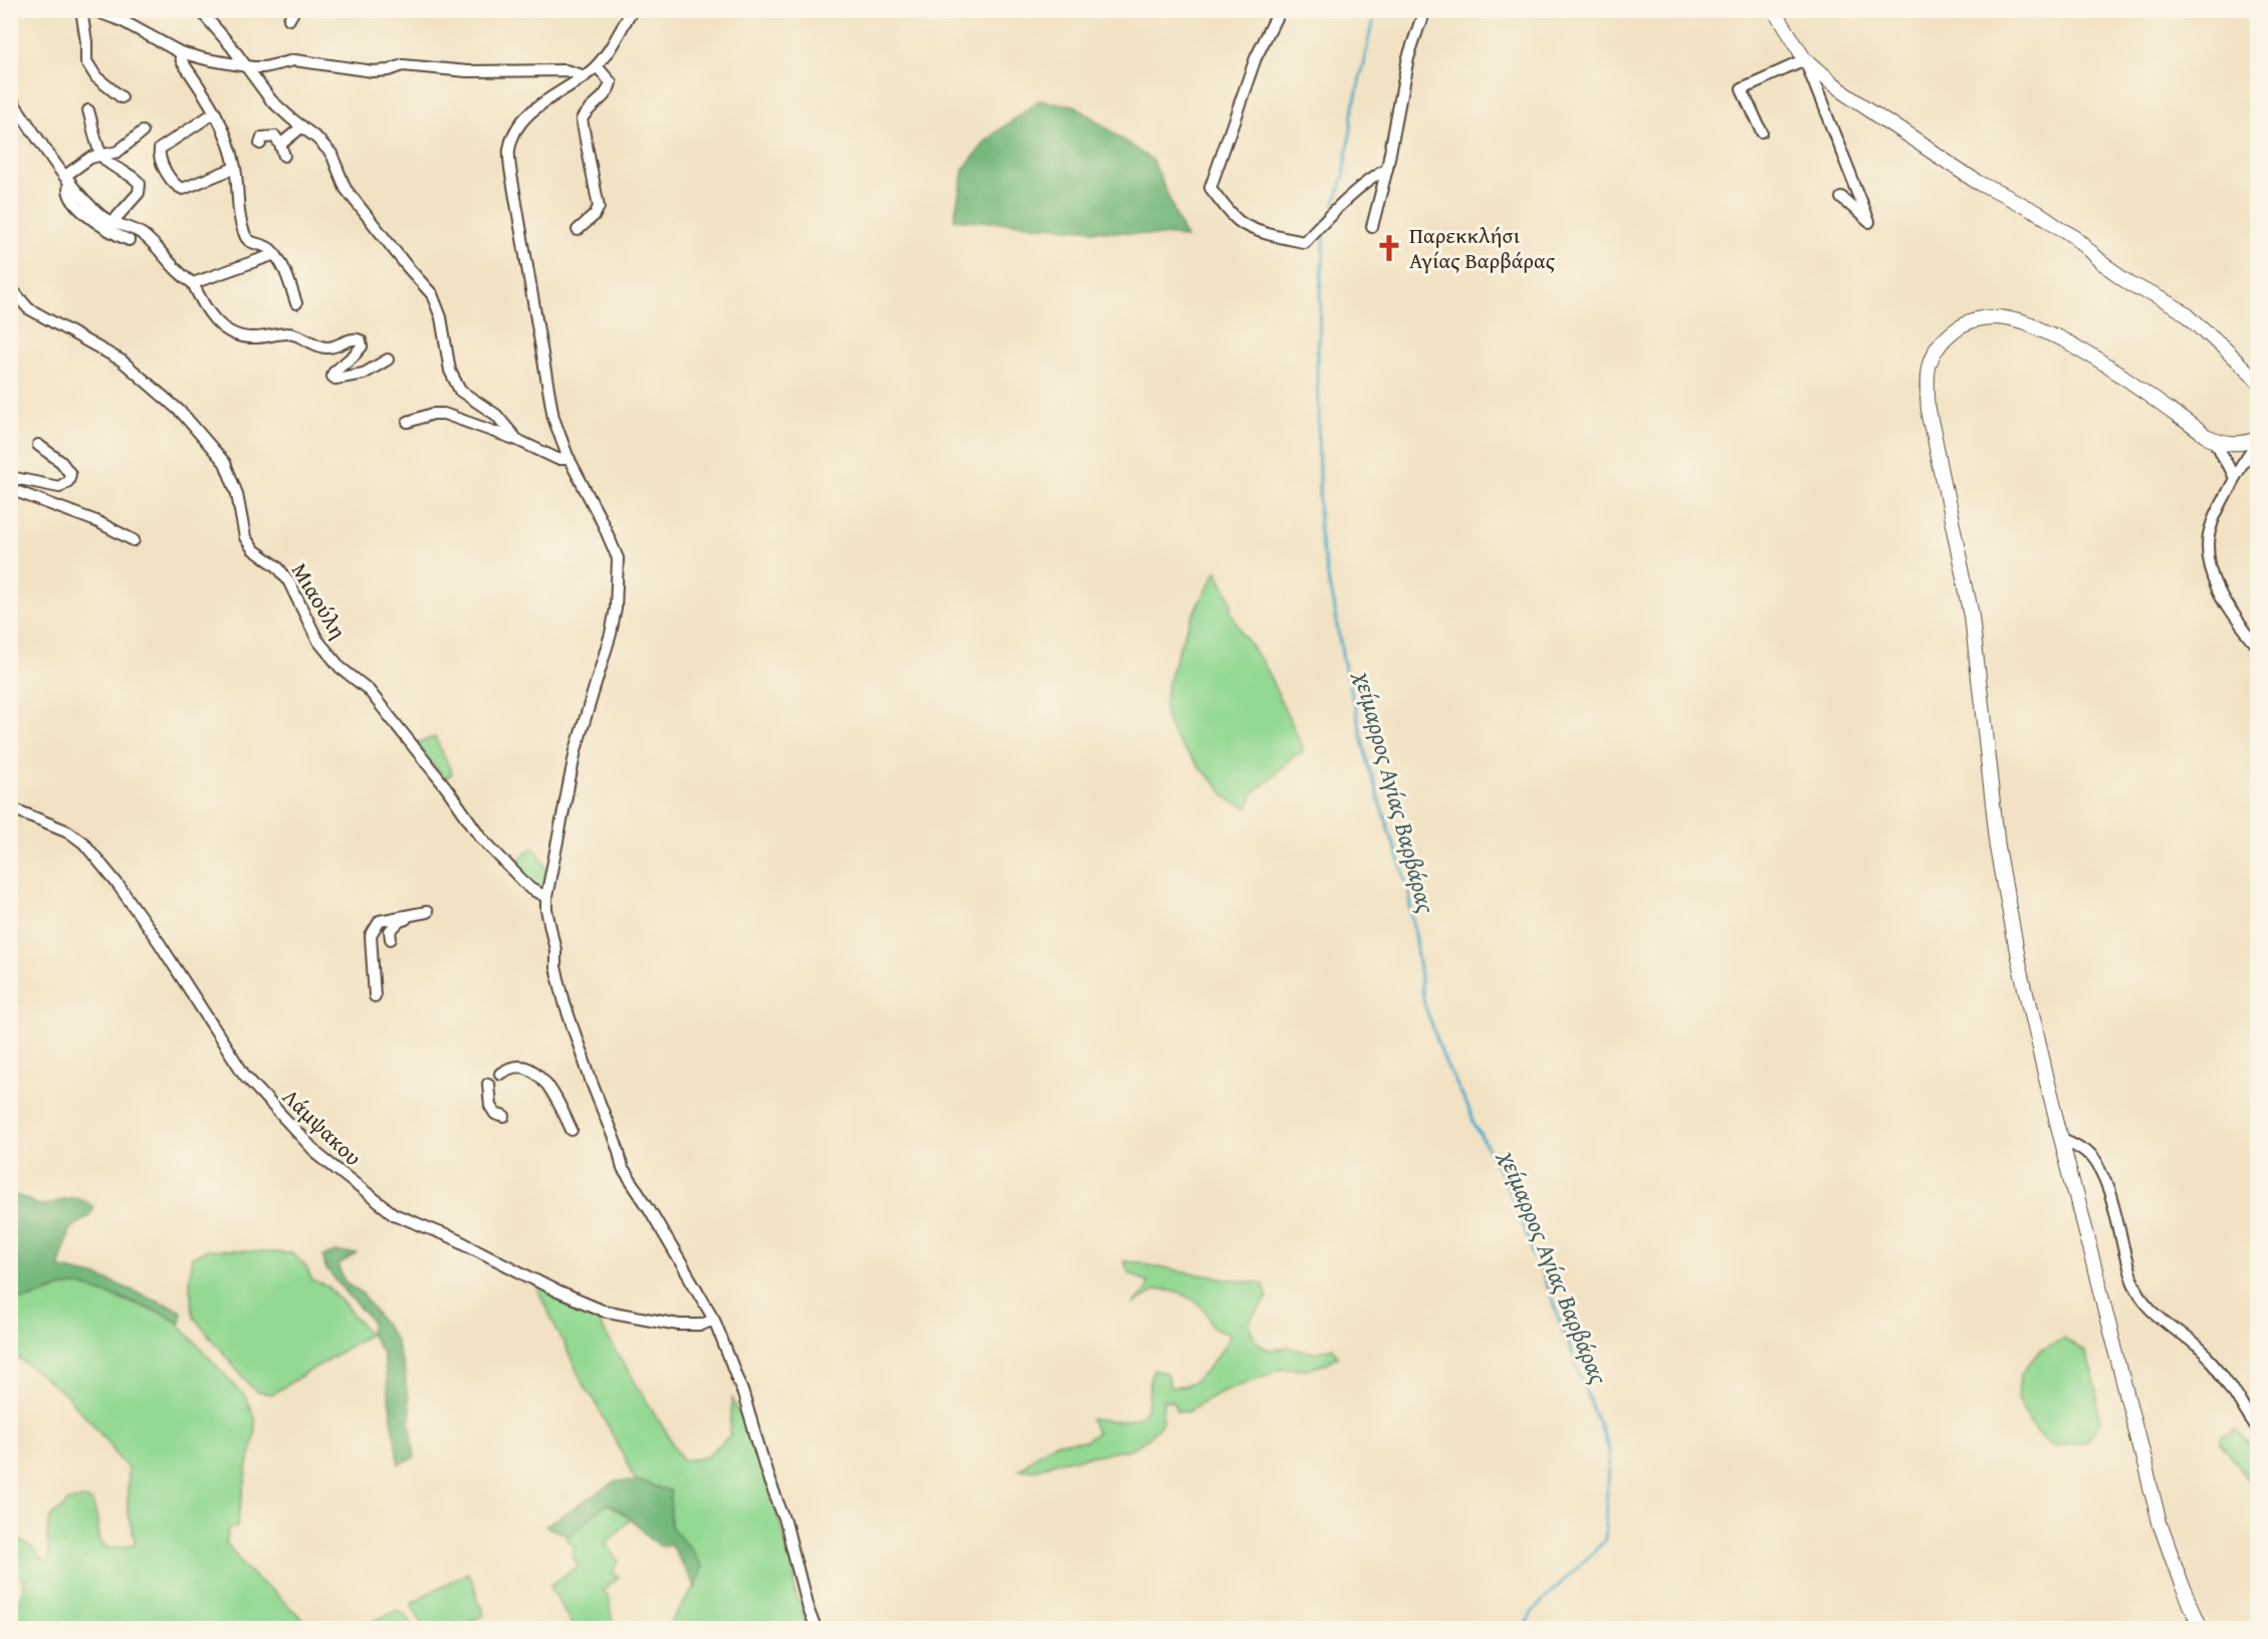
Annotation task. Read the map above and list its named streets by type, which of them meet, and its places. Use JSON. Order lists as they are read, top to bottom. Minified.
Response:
{"streets":{"street":["Μιαούλη","Λάμψακου"]},"water":["χείμαρρος Αγίας Βαρβάρας"],"places":{"church":["Παρεκκλήσι Αγίας Βαρβάρας"]}}
